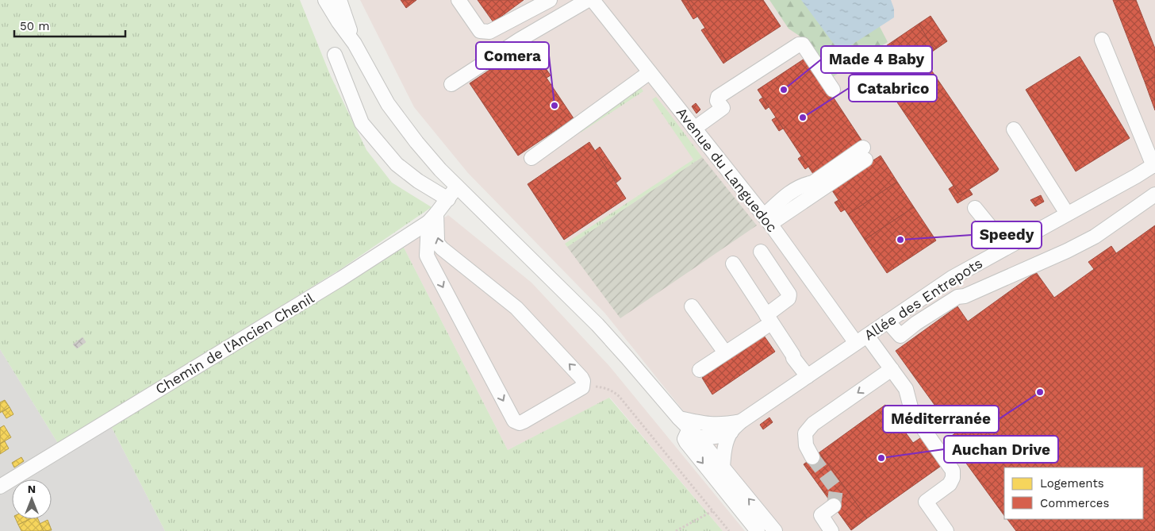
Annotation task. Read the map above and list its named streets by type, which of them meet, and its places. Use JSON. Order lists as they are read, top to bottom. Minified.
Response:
{"streets":{"street":["Avenue du Languedoc","Allée des Entrepots","Chemin de l'Ancien Chenil"]},"crossings":[["Avenue du Languedoc","Allée des Entrepots"]],"places":["Made 4 Baby","Comera","Catabrico","Speedy","Méditerranée","Auchan Drive"],"legend":["Logements","Commerces"],"scale_bar":"50 m","north":"top"}
